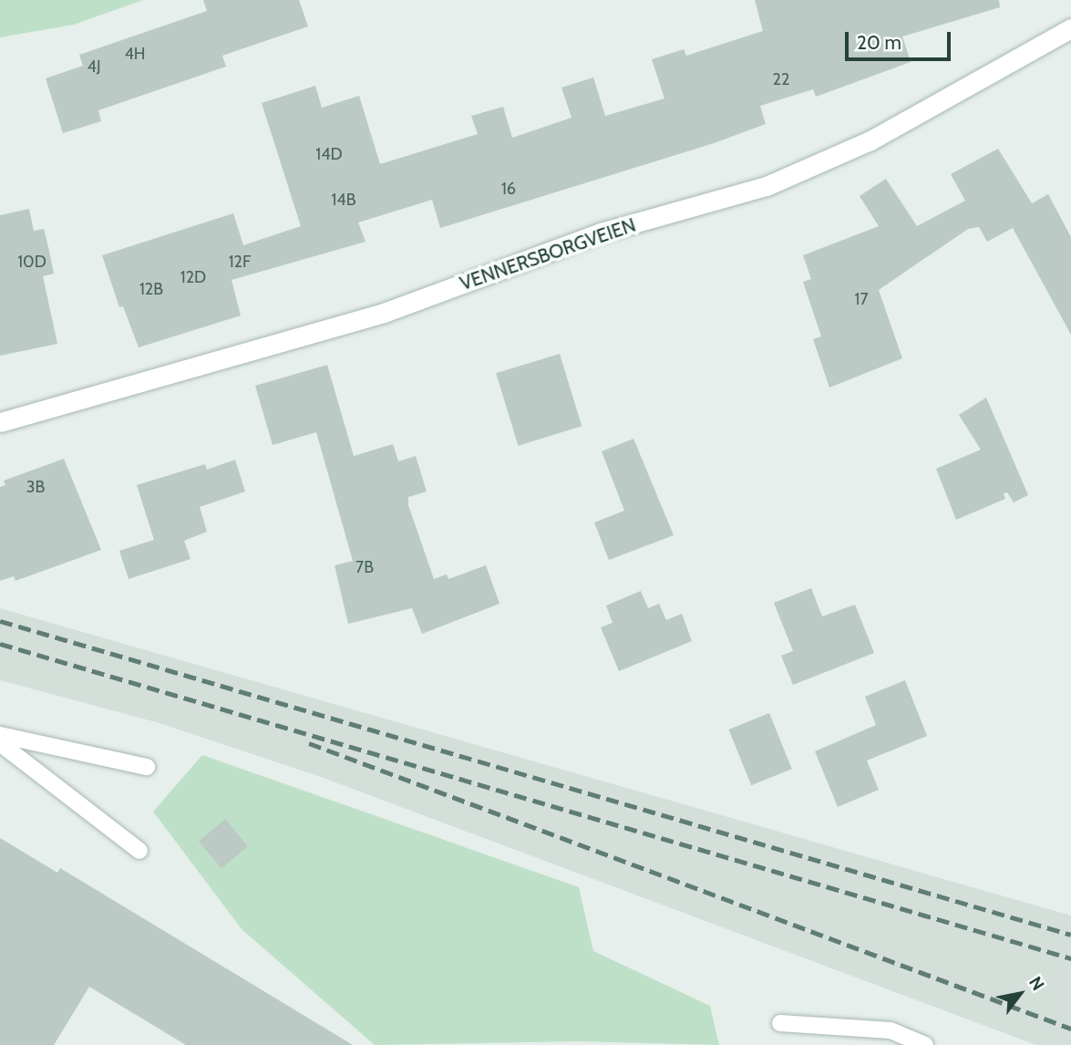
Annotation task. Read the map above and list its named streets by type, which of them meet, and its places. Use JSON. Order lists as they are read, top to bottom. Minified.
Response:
{"streets":{"street":["VENNERSBORGVEIEN"]},"house_numbers":["4H","4J","22","14D","16","14B","10D","12F","12D","12B","17","3B","7B"],"scale_bar":"20 m","north":"top right"}
